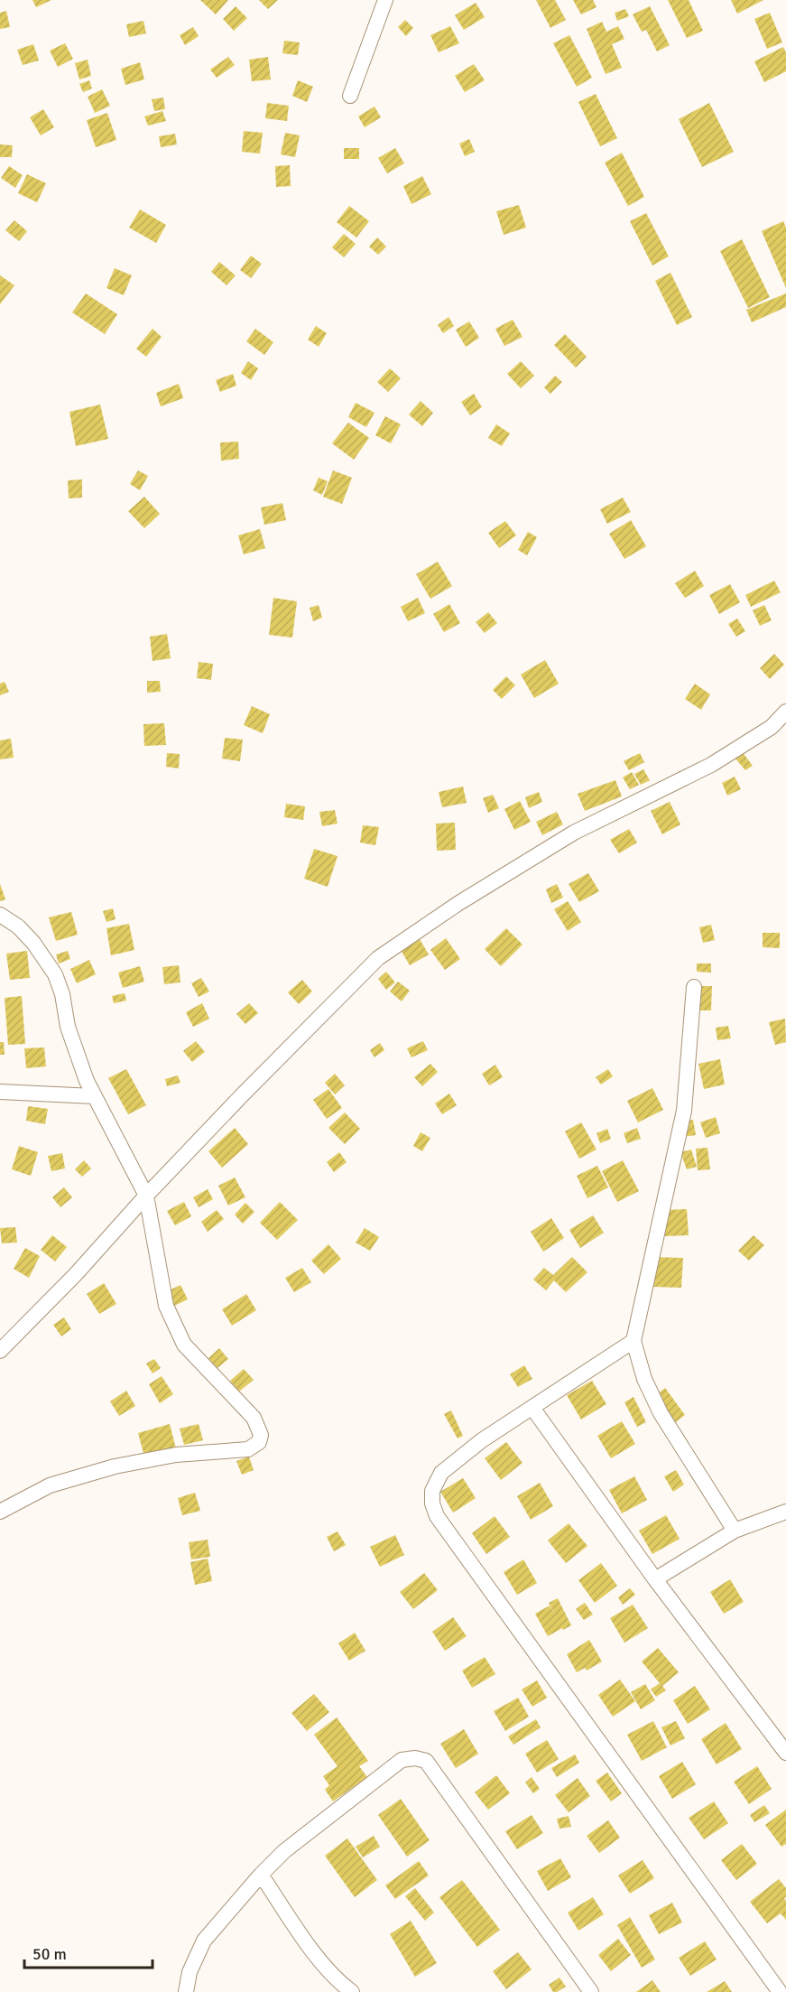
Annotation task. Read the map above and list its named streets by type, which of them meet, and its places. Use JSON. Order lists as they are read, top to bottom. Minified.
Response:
{"scale_bar":"50 m"}
